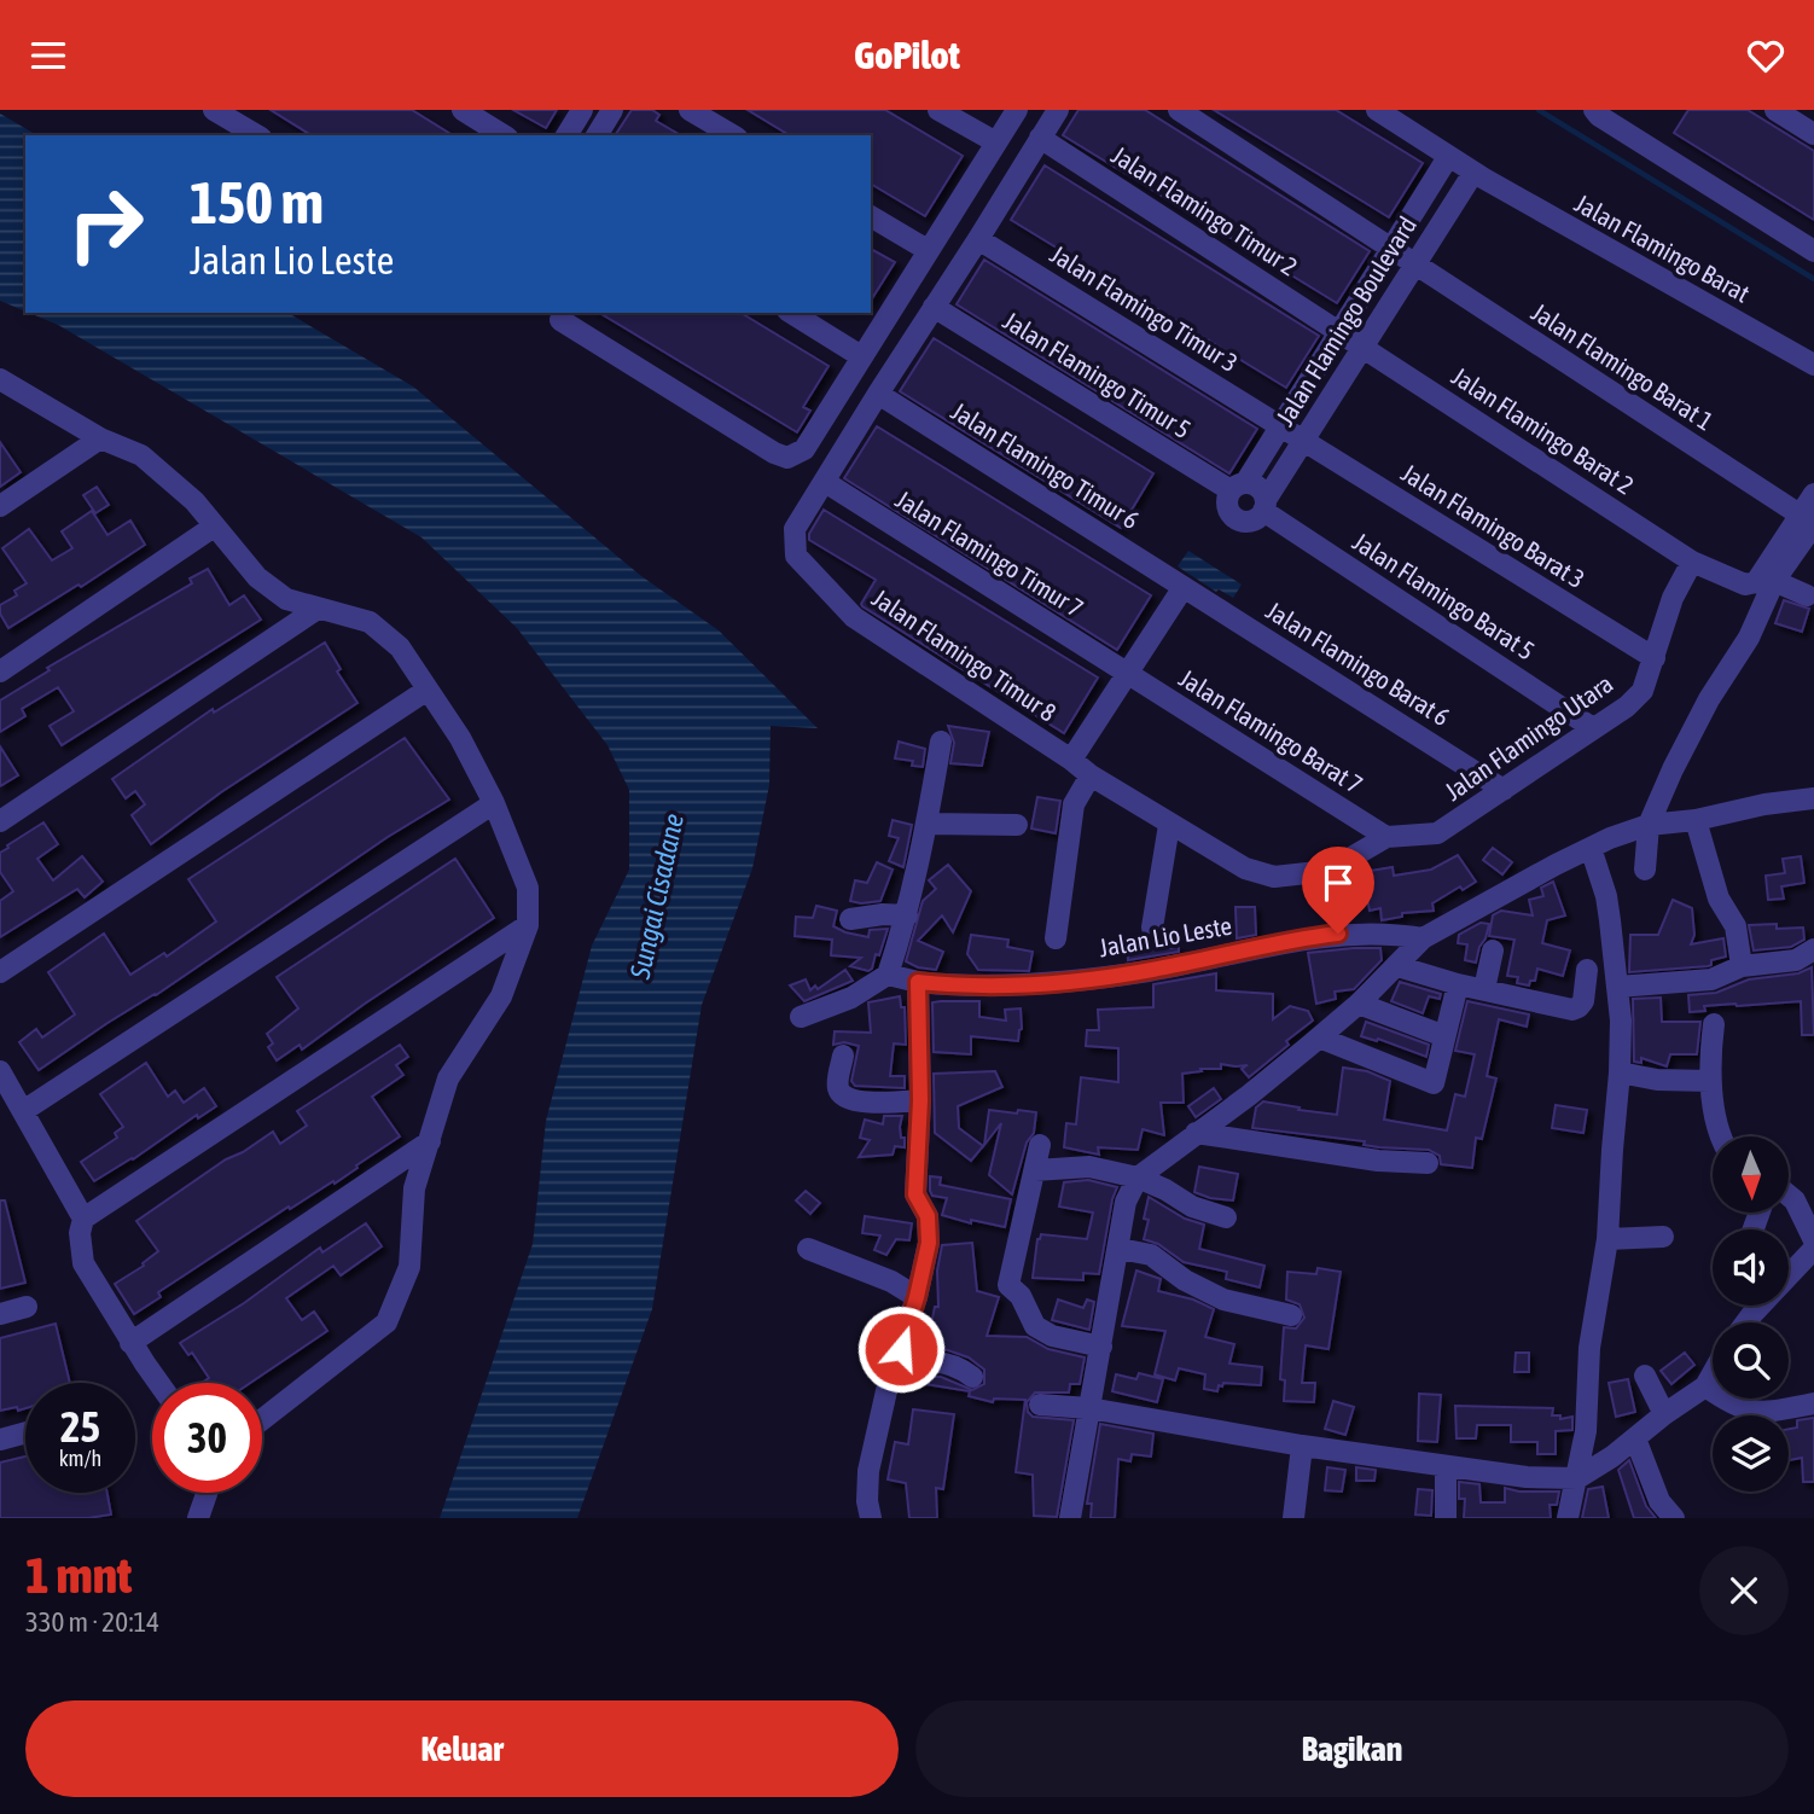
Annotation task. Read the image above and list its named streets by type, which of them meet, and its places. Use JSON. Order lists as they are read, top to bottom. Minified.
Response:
{"streets":{"street":["Jalan Flamingo Timur 2","Jalan Flamingo Barat","Jalan Flamingo Timur 3","Jalan Flamingo Boulevard","Jalan Flamingo Barat 1","Jalan Flamingo Timur 5","Jalan Flamingo Barat 2","Jalan Flamingo Timur 6","Jalan Flamingo Barat 3","Jalan Flamingo Timur 7","Jalan Flamingo Barat 5","Jalan Flamingo Timur 8","Jalan Flamingo Barat 6","Jalan Flamingo Barat 7","Jalan Flamingo Utara","Jalan Lio Leste"]},"crossings":[["Jalan Flamingo Timur 2","Jalan Flamingo Boulevard"],["Jalan Flamingo Timur 2","Jalan Flamingo Barat 2"],["Jalan Flamingo Barat","Jalan Flamingo Boulevard"],["Jalan Flamingo Timur 3","Jalan Flamingo Boulevard"],["Jalan Flamingo Timur 3","Jalan Flamingo Barat 3"],["Jalan Flamingo Boulevard","Jalan Flamingo Barat 1"],["Jalan Flamingo Boulevard","Jalan Flamingo Timur 5"],["Jalan Flamingo Boulevard","Jalan Flamingo Barat 2"],["Jalan Flamingo Boulevard","Jalan Flamingo Barat 3"],["Jalan Flamingo Boulevard","Jalan Flamingo Barat 5"],["Jalan Flamingo Timur 5","Jalan Flamingo Barat 5"],["Jalan Flamingo Barat 2","Jalan Flamingo Utara"],["Jalan Flamingo Timur 6","Jalan Flamingo Barat 6"],["Jalan Flamingo Barat 3","Jalan Flamingo Utara"],["Jalan Flamingo Timur 7","Jalan Flamingo Timur 8"],["Jalan Flamingo Timur 7","Jalan Flamingo Barat 7"],["Jalan Flamingo Barat 5","Jalan Flamingo Utara"],["Jalan Flamingo Timur 8","Jalan Flamingo Utara"],["Jalan Flamingo Barat 6","Jalan Flamingo Utara"],["Jalan Flamingo Barat 7","Jalan Flamingo Utara"]],"water":["Sungai Cisadane"],"north":"bottom","page":{"header":"GoPilot","turn":["150 m","Jalan Lio Leste"],"speed":"25 km/h","limit":"30","heading":["1 mnt","330 m · 20:14"],"buttons":["Keluar","Bagikan"]}}
